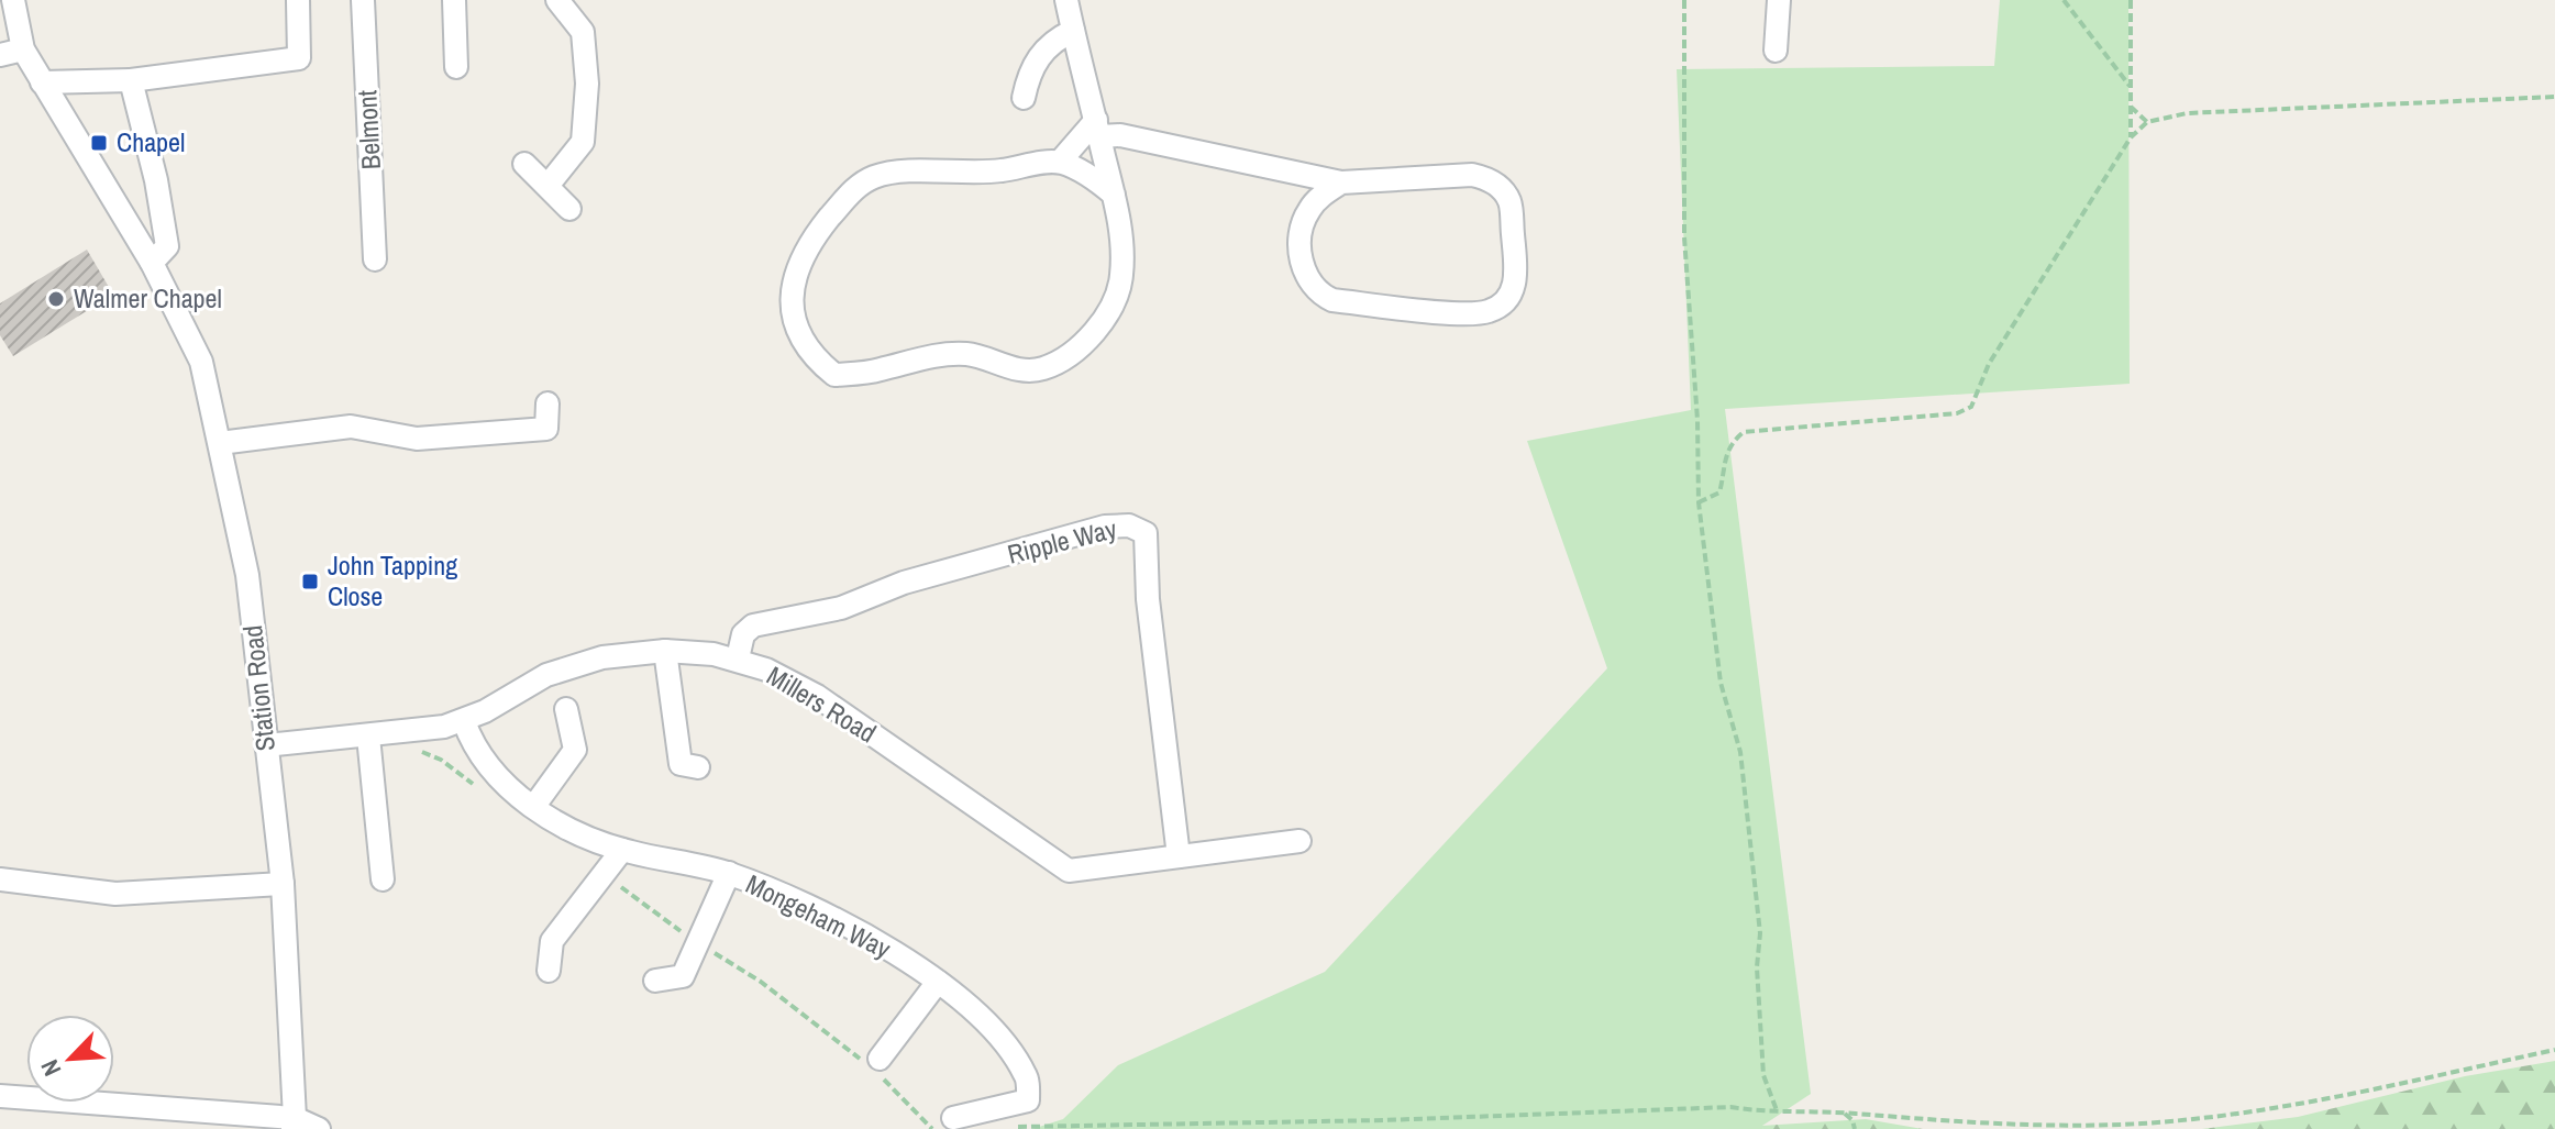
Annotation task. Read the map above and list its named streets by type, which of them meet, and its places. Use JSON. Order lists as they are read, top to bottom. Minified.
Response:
{"streets":{"street":["Belmont","Ripple Way","Station Road","Millers Road","Mongeham Way"]},"crossings":[["Ripple Way","Millers Road"],["Station Road","Millers Road"],["Millers Road","Mongeham Way"]],"places":{"transit":["Chapel","John Tapping Close"],"other":["Walmer Chapel"]},"north":"bottom left"}
